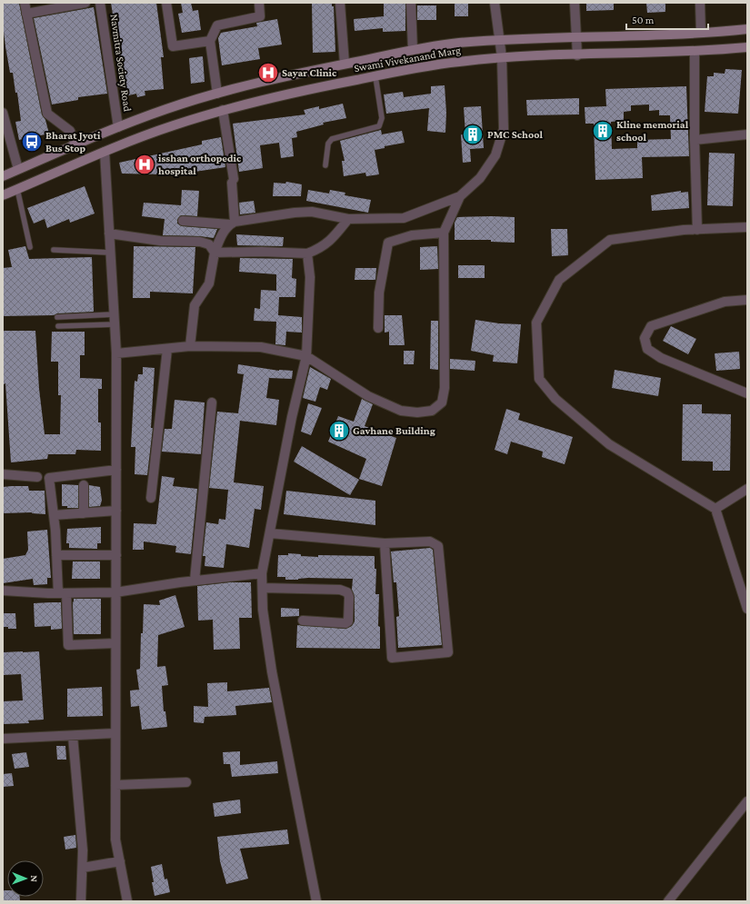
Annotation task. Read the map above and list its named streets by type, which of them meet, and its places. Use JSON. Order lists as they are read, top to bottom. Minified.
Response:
{"streets":{"main road":["Swami Vivekanand Marg"],"street":["Navmitra Society Road"]},"crossings":[["Swami Vivekanand Marg","Navmitra Society Road"]],"places":{"hospital":["Sayar Clinic","isshan orthopedic hospital"],"building":["Kline memorial school","PMC School","Gavhane Building"],"bus stop":["Bharat Jyoti Bus Stop"]},"scale_bar":"50 m","north":"right"}
